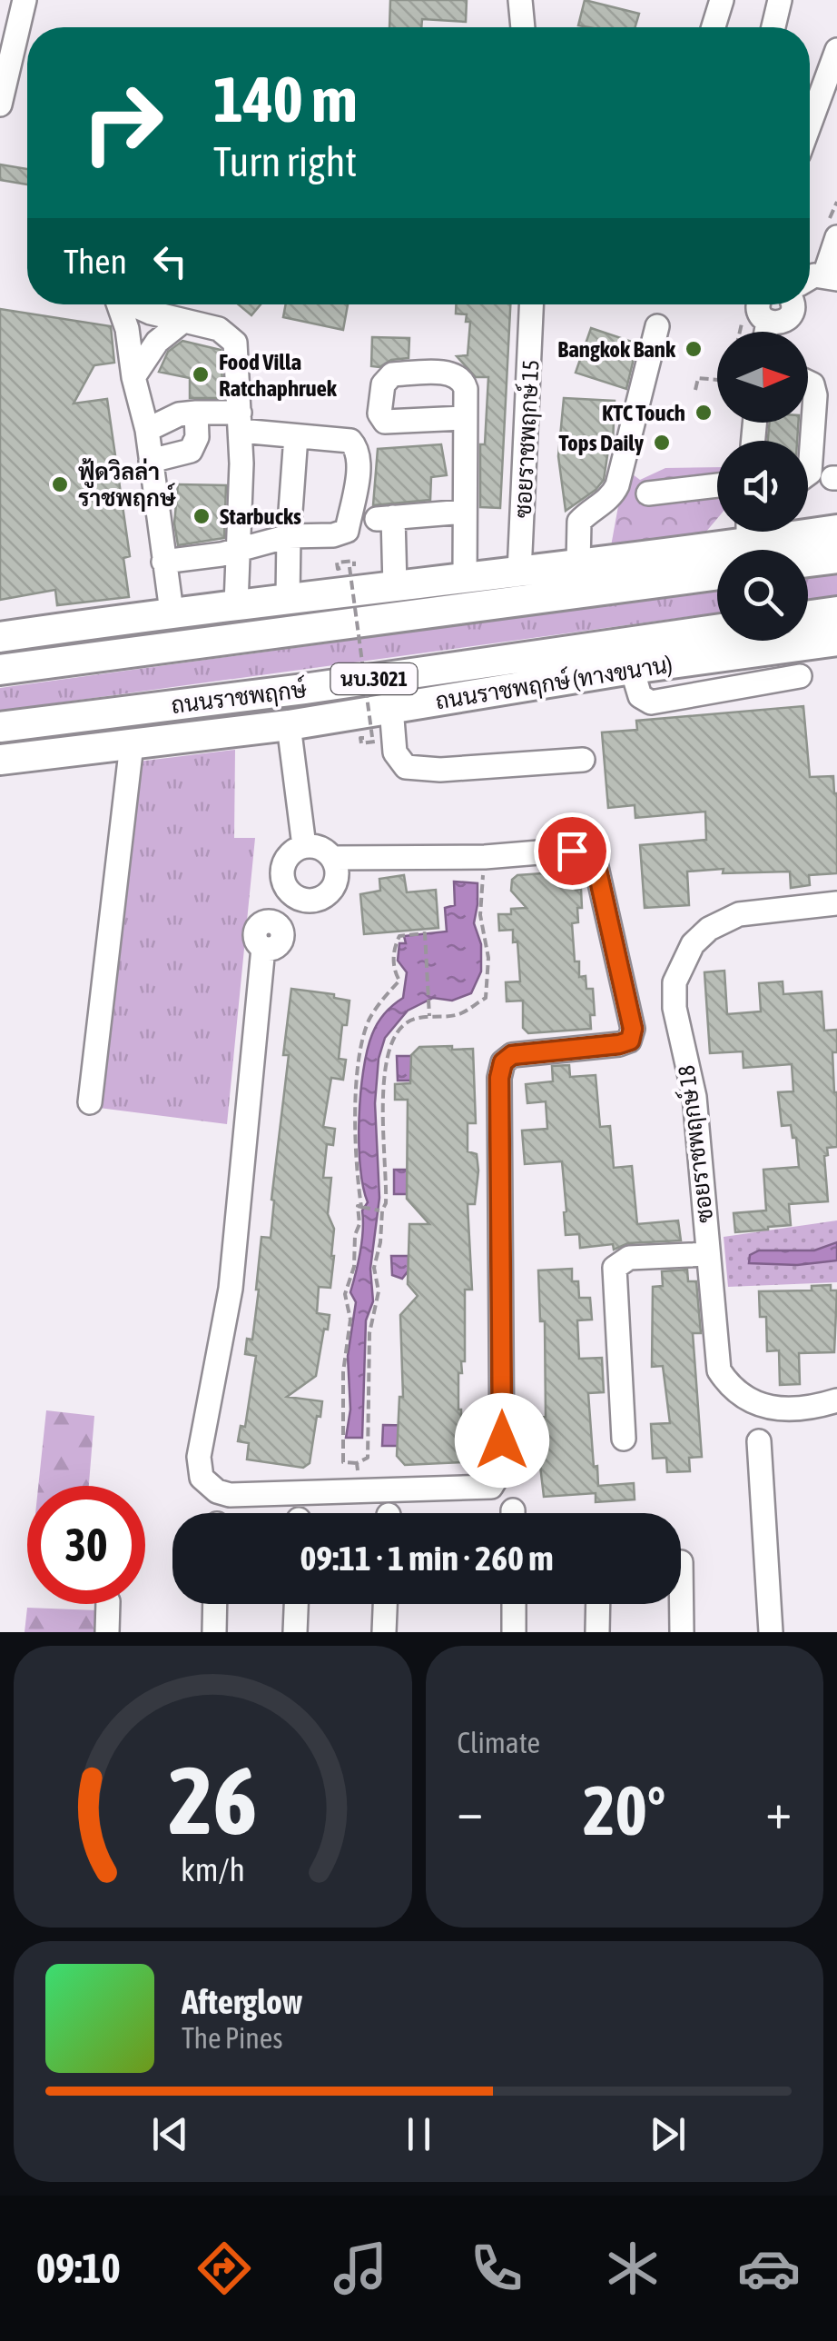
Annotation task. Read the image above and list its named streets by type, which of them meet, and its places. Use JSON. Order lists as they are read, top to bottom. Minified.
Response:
{"streets":{"main road":["นบ.3021","ถนนราชพฤกษ์ (ทางขนาน)","ถนนราชพฤกษ์"],"street":["ซอยราชพฤกษ์ 15","ซอยราชพฤกษ์ 18"]},"places":["Bangkok Bank","Food Villa Ratchaphruek","KTC Touch","Tops Daily","ฟู้ดวิลล่า ราชพฤกษ์","Starbucks"],"north":"right","page":{"turn":["140 m","Turn right"],"then":"Then","limit":"30","trip":"09:11 · 1 min · 260 m","tile":"Climate","heat":["−","20°","+"],"song":["Afterglow","The Pines"],"tabs":"09:10","gauge":["26","km/h"]}}
